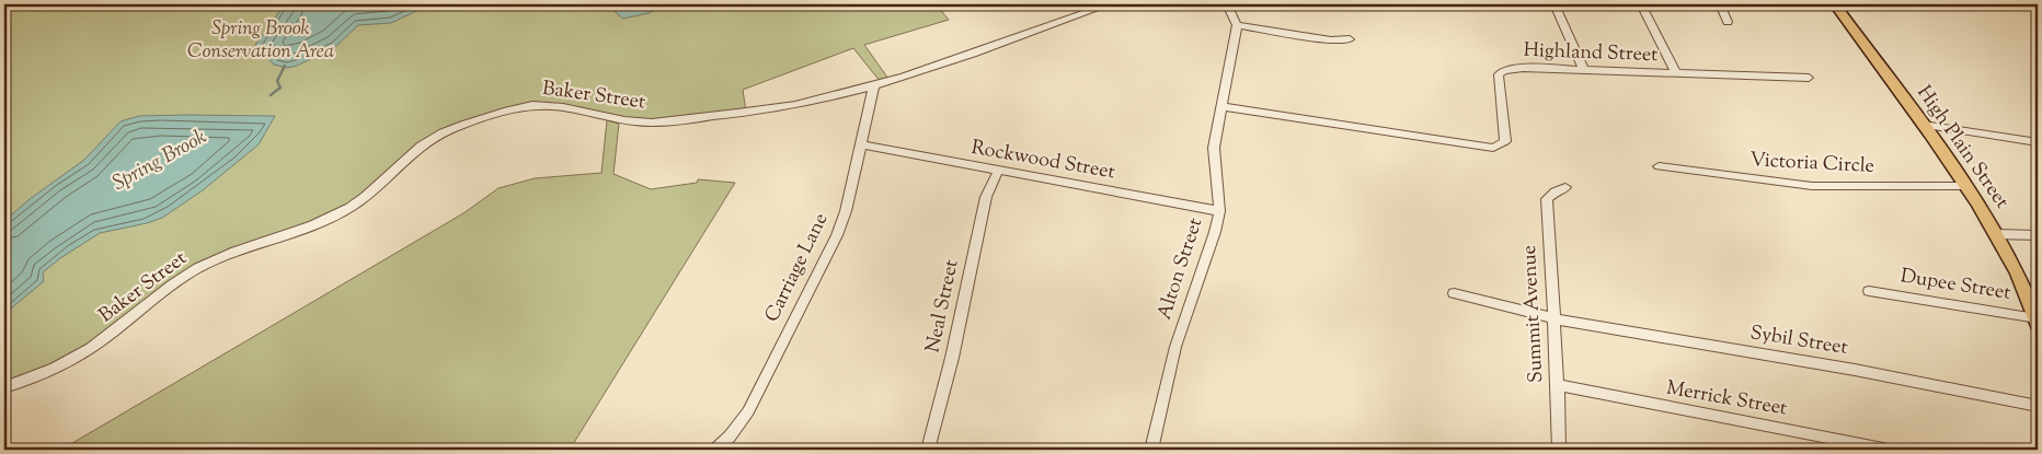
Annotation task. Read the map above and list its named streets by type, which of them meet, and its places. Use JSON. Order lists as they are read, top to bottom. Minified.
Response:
{"streets":{"main road":["High Plain Street"],"street":["Highland Street","Baker Street","Rockwood Street","Victoria Circle","Carriage Lane","Alton Street","Dupee Street","Neal Street","Summit Avenue","Sybil Street","Merrick Street"]},"crossings":[["Highland Street","Alton Street"],["Baker Street","Carriage Lane"],["High Plain Street","Victoria Circle"],["High Plain Street","Dupee Street"],["Rockwood Street","Carriage Lane"],["Rockwood Street","Alton Street"],["Rockwood Street","Neal Street"],["Summit Avenue","Sybil Street"],["Summit Avenue","Merrick Street"]],"water":["Spring Brook"],"parks":["Spring Brook Conservation Area"]}
